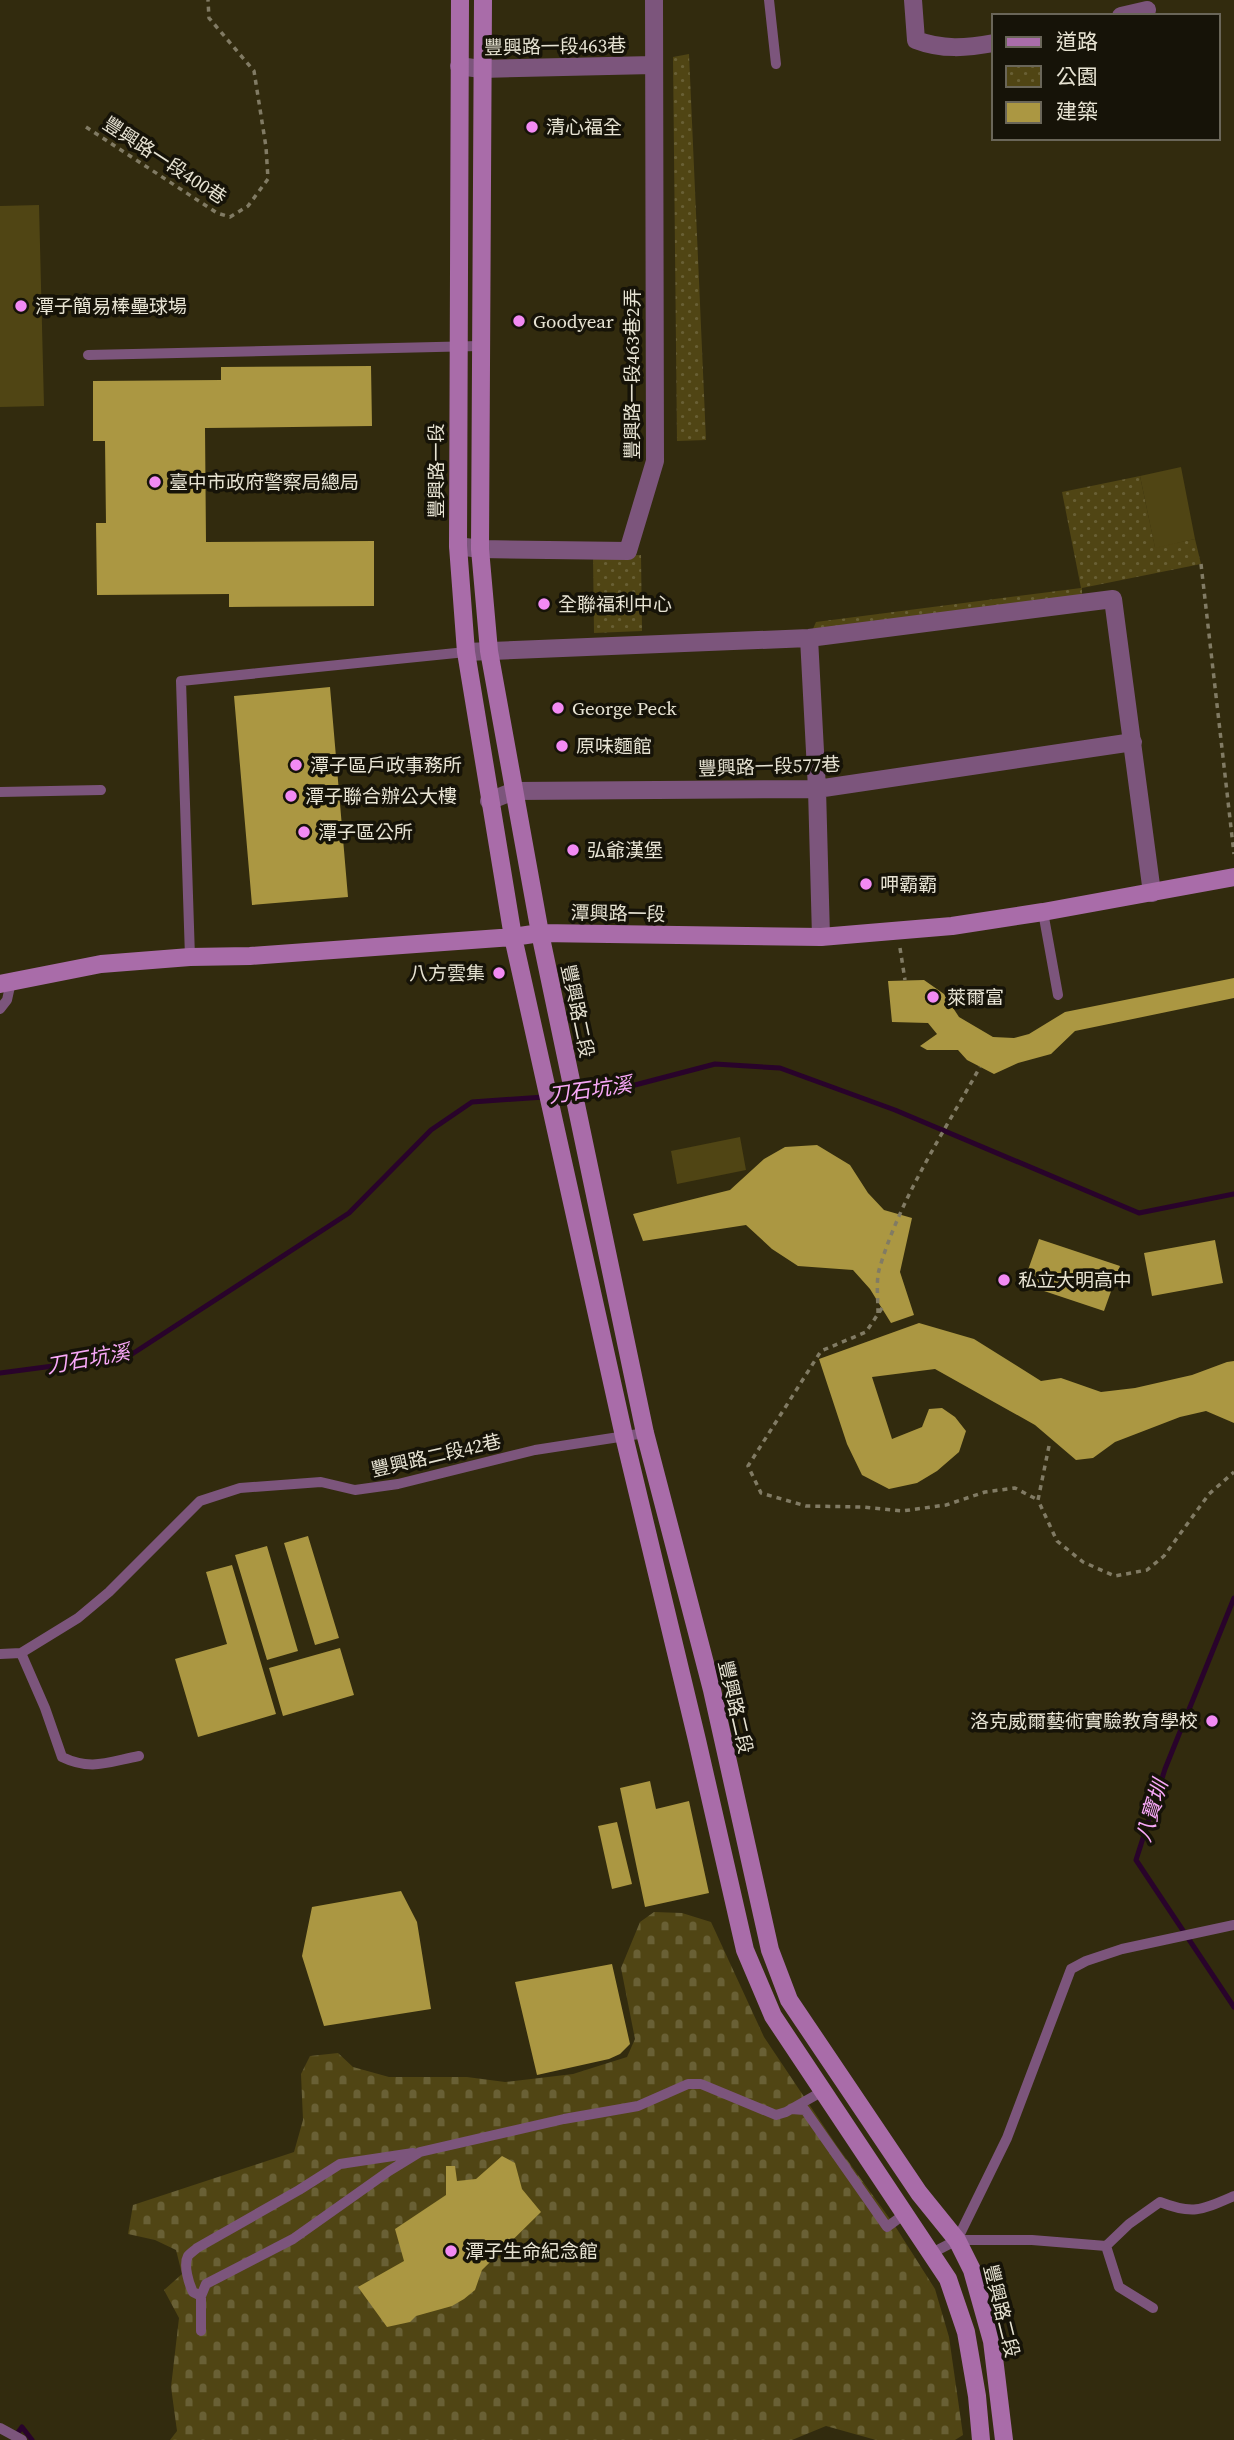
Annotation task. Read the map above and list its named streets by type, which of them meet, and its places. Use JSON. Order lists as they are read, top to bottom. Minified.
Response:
{"streets":{"street":["豐興路一段463巷","豐興路一段463巷2弄","豐興路一段","豐興路一段577巷","潭興路一段","豐興路二段"],"lane":["豐興路二段42巷"],"path":["豐興路一段400巷"]},"crossings":[["豐興路一段463巷","豐興路一段463巷2弄"],["豐興路一段463巷","豐興路一段"],["豐興路一段463巷2弄","豐興路一段"],["豐興路一段","豐興路一段577巷"],["豐興路一段","潭興路一段"],["潭興路一段","豐興路二段"],["豐興路二段","豐興路二段42巷"]],"water":["刀石坑溪","八寶圳"],"places":["清心福全","潭子簡易棒壘球場","Goodyear","臺中市政府警察局總局","全聯福利中心","George Peck","原味麵館","潭子區戶政事務所","潭子聯合辦公大樓","潭子區公所","弘爺漢堡","呷霸霸","八方雲集","萊爾富","私立大明高中","洛克威爾藝術實驗教育學校","潭子生命紀念館"],"legend":["道路","公園","建築"]}
